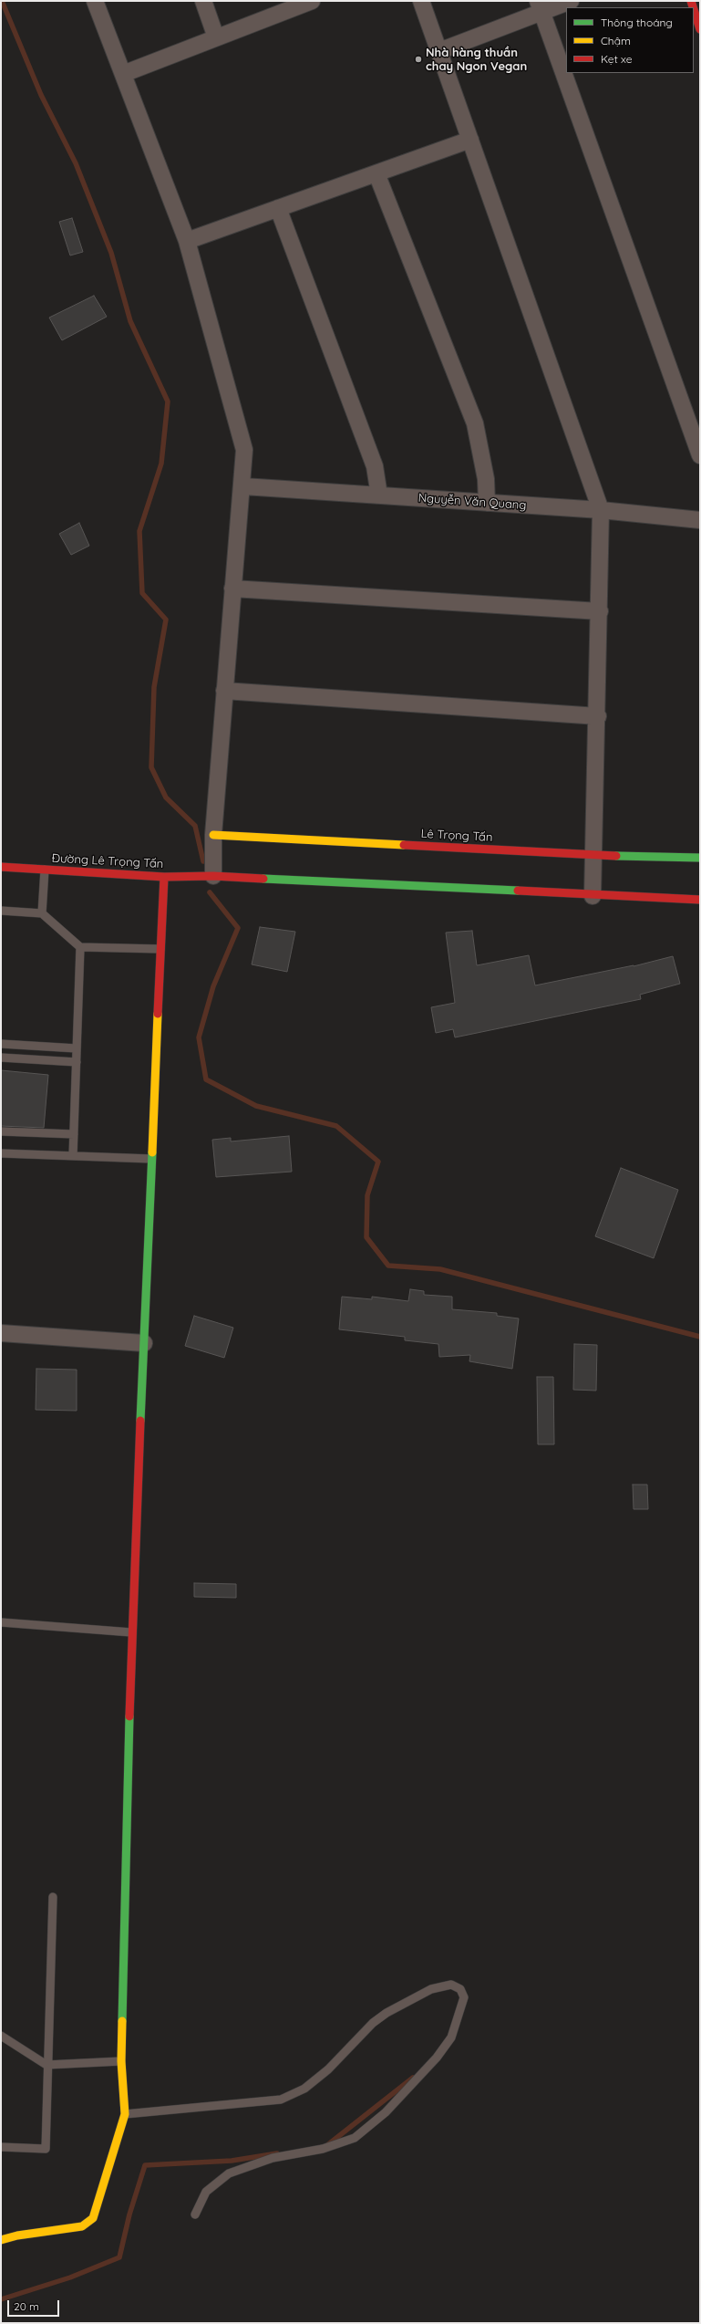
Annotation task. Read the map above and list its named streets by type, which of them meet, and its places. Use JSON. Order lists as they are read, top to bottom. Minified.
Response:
{"streets":{"street":["Nguyễn Văn Quang","Lê Trọng Tấn","Đường Lê Trọng Tấn"]},"places":["Nhà hàng thuần chay Ngon Vegan"],"legend":["Thông thoáng","Chậm","Kẹt xe"],"scale_bar":"20 m"}
